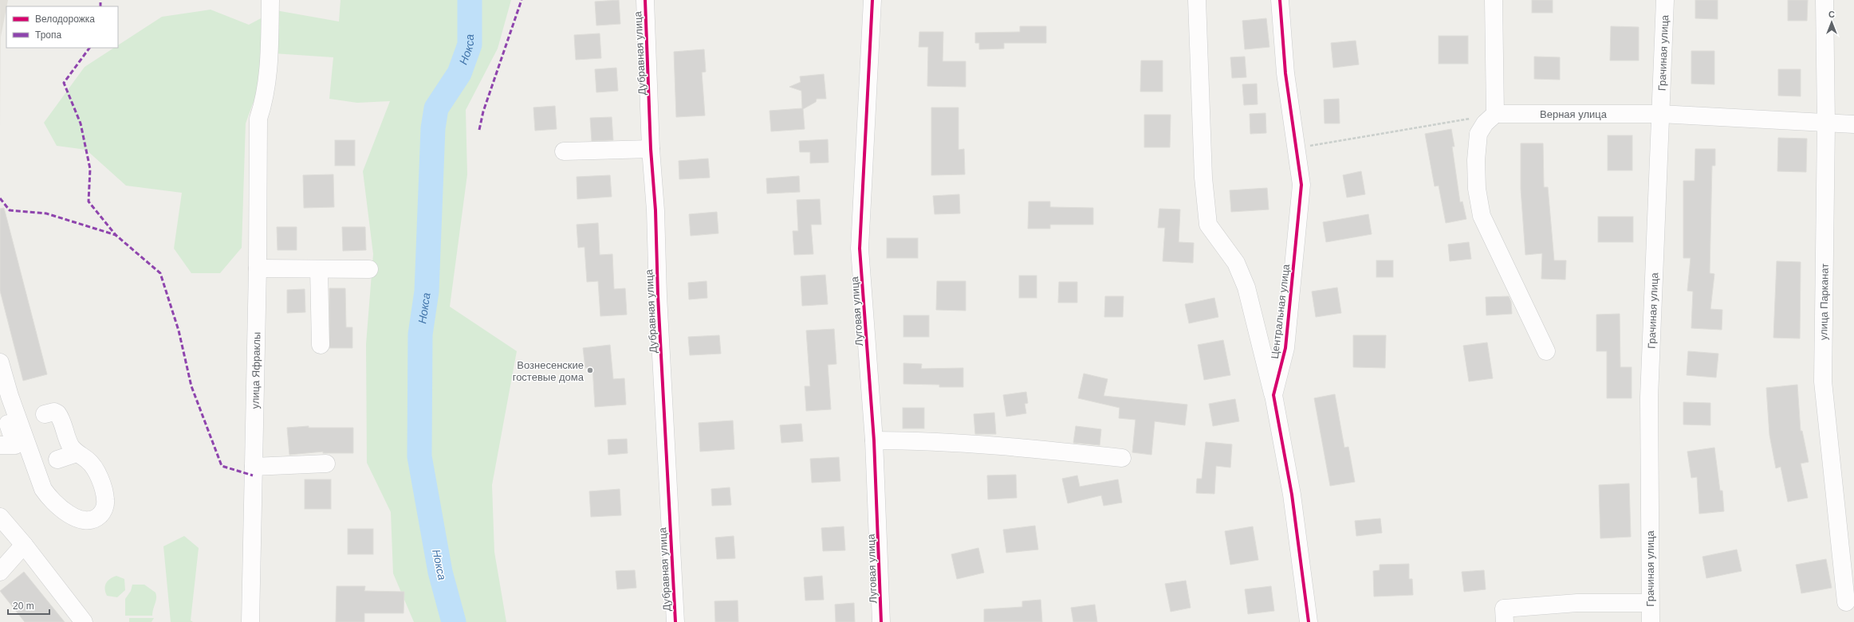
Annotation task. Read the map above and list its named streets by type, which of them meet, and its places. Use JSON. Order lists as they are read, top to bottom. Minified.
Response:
{"streets":{"street":["Дубравная улица","Грачиная улица","Верная улица","улица Парканат","Луговая улица","Центральная улица","улица Яфраклы"]},"crossings":[["Грачиная улица","Верная улица"],["Верная улица","улица Парканат"]],"water":["Нокса"],"places":["Вознесенские гостевые дома"],"legend":["Велодорожка","Тропа"],"scale_bar":"20 m","north":"top"}
